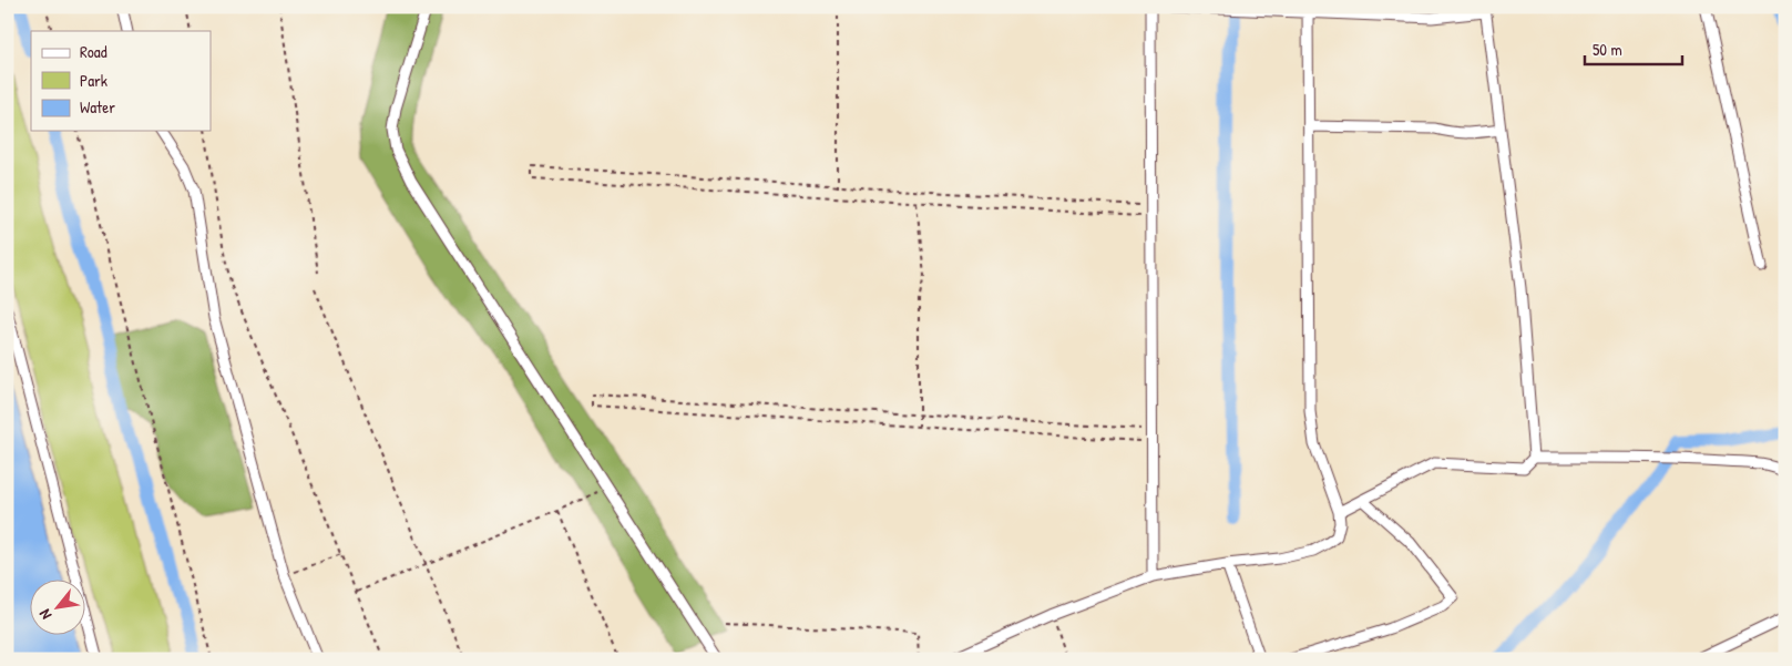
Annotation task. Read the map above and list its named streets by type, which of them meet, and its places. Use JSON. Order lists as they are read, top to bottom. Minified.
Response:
{"legend":["Road","Park","Water"],"scale_bar":"50 m","north":"bottom left"}
